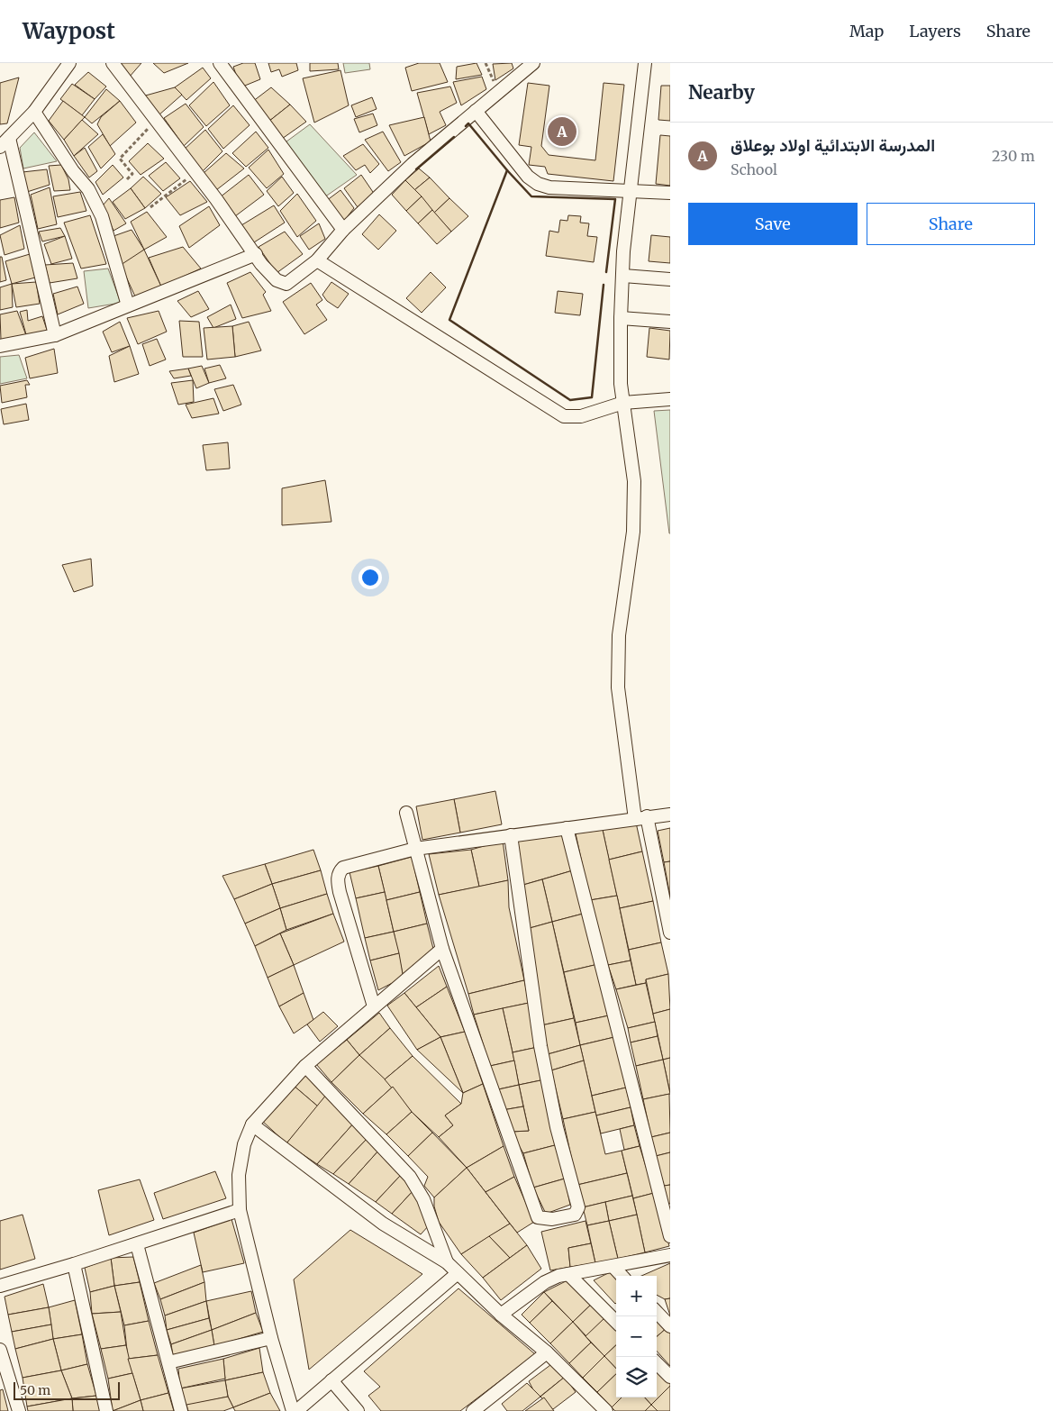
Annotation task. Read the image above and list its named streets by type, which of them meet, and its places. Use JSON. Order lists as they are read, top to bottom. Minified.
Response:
{"scale_bar":"50 m","page":{"header":"Waypost","nav":["Map","Layers","Share"],"heading":"Nearby","pins":"A","list":[{"mark":"A","name":"المدرسة الابتدائية اولاد بوعلاق","note":"School","value":"230 m"}],"buttons":["Save","Share"],"map_buttons":["+","−"],"scale":"50 m"}}
